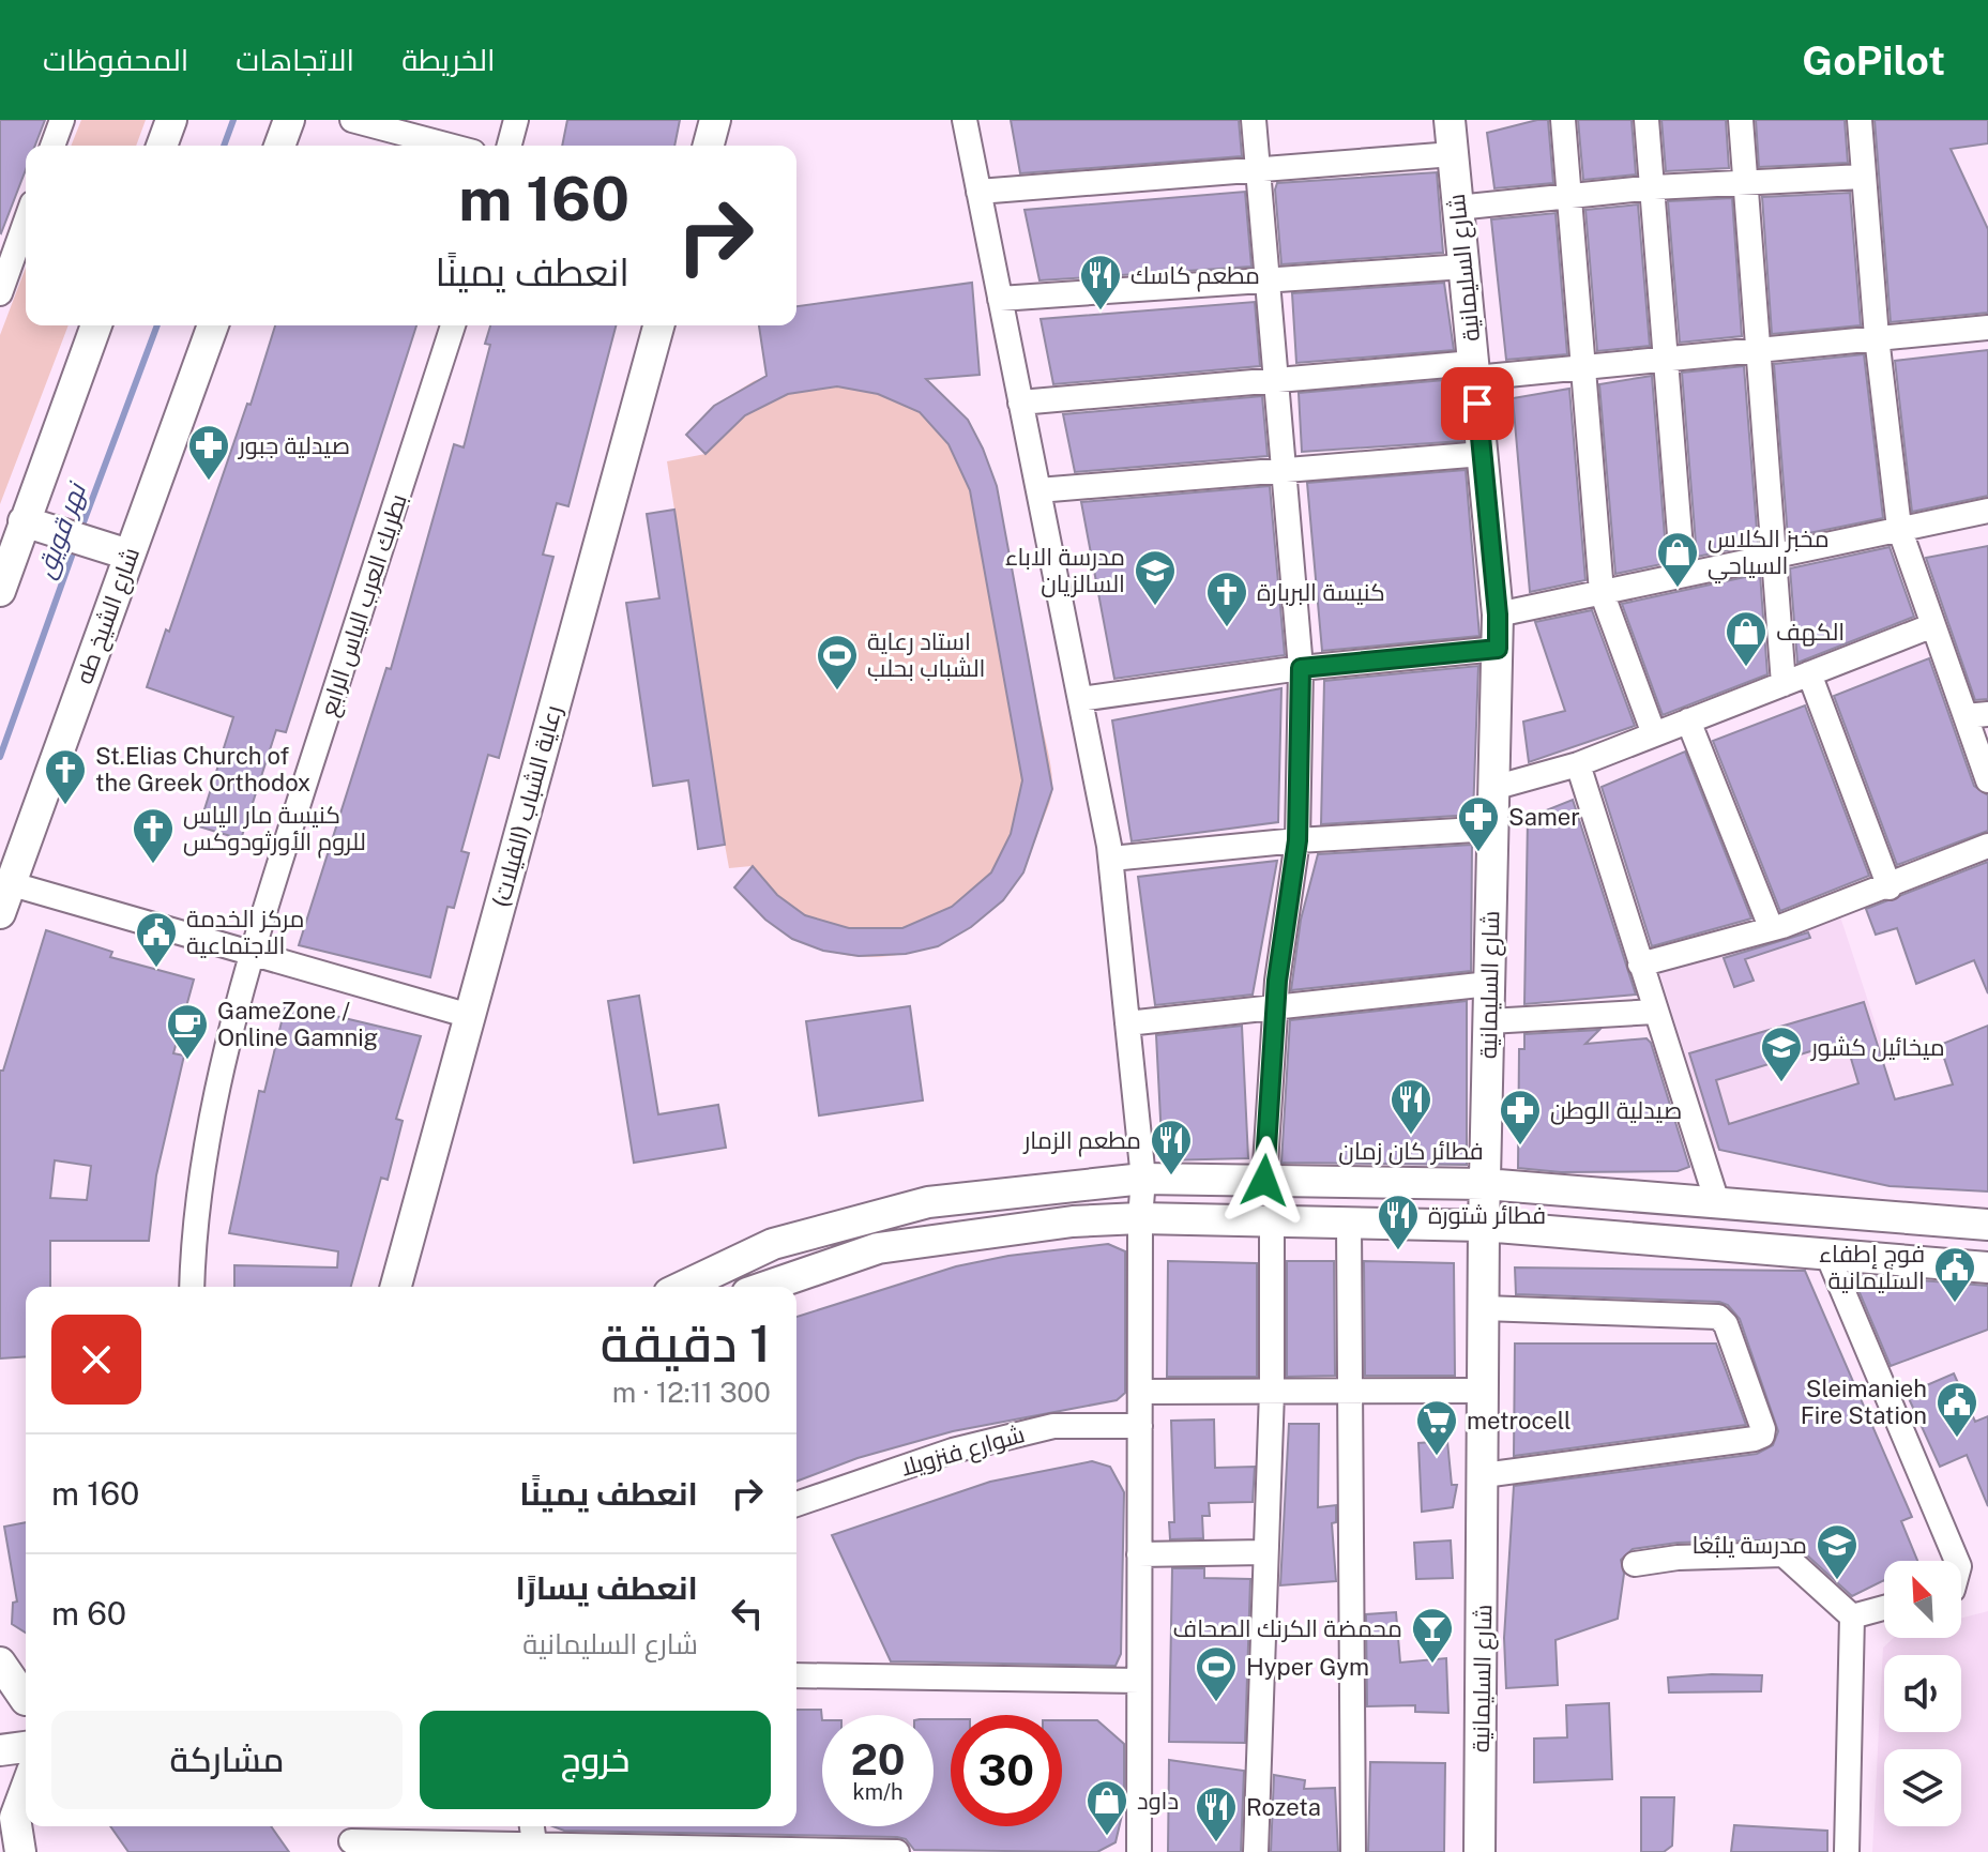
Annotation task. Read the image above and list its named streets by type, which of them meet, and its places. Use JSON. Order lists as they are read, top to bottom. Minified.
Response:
{"streets":{"main road":["شارع السليمانية","شارع الشيخ طه","رعاية الشباب (الفيلات)"],"street":["بطريك العرب الياس الرابع","شوارع فنزويلا"]},"water":["نهر قويق"],"places":{"restaurant":["مطعم كاسك","فطائر كان زمان","مطعم الزمار","فطائر شتورة","Rozeta"],"pharmacy":["صيدلية جبور","Samer","صيدلية الوطن"],"shop":["مخبز الكلاس السياحي","الكهف","داود"],"school or university":["مدرسة الاباء السالزيان","ميخائيل كشور","مدرسة يلبُغا"],"church":["كنيسة البربارة","St.Elias Church of the Greek Orthodox","كنيسة مار الياس للروم الأورثودوكس"],"sports":["استاد رعاية الشباب بحلب","Hyper Gym"],"public building":["مركز الخدمة الاجتماعية","فوج إطفاء السليمانية","Sleimanieh Fire Station"],"cafe":["GameZone / Online Gamnig"],"supermarket":["metrocell"],"bar":["محمضة الكرنك الصحاف"]},"north":"top left","page":{"header":"GoPilot","nav":["الخريطة","الاتجاهات","المحفوظات"],"turn":["160 m","انعطف يمينًا"],"heading":["1 دقيقة","300 m · 12:11"],"list":[{"name":"انعطف يمينًا","value":"160 m"},{"name":"انعطف يسارًا","note":"شارع السليمانية","value":"60 m"}],"buttons":["خروج","مشاركة"],"speed":"20 km/h","limit":"30"}}
